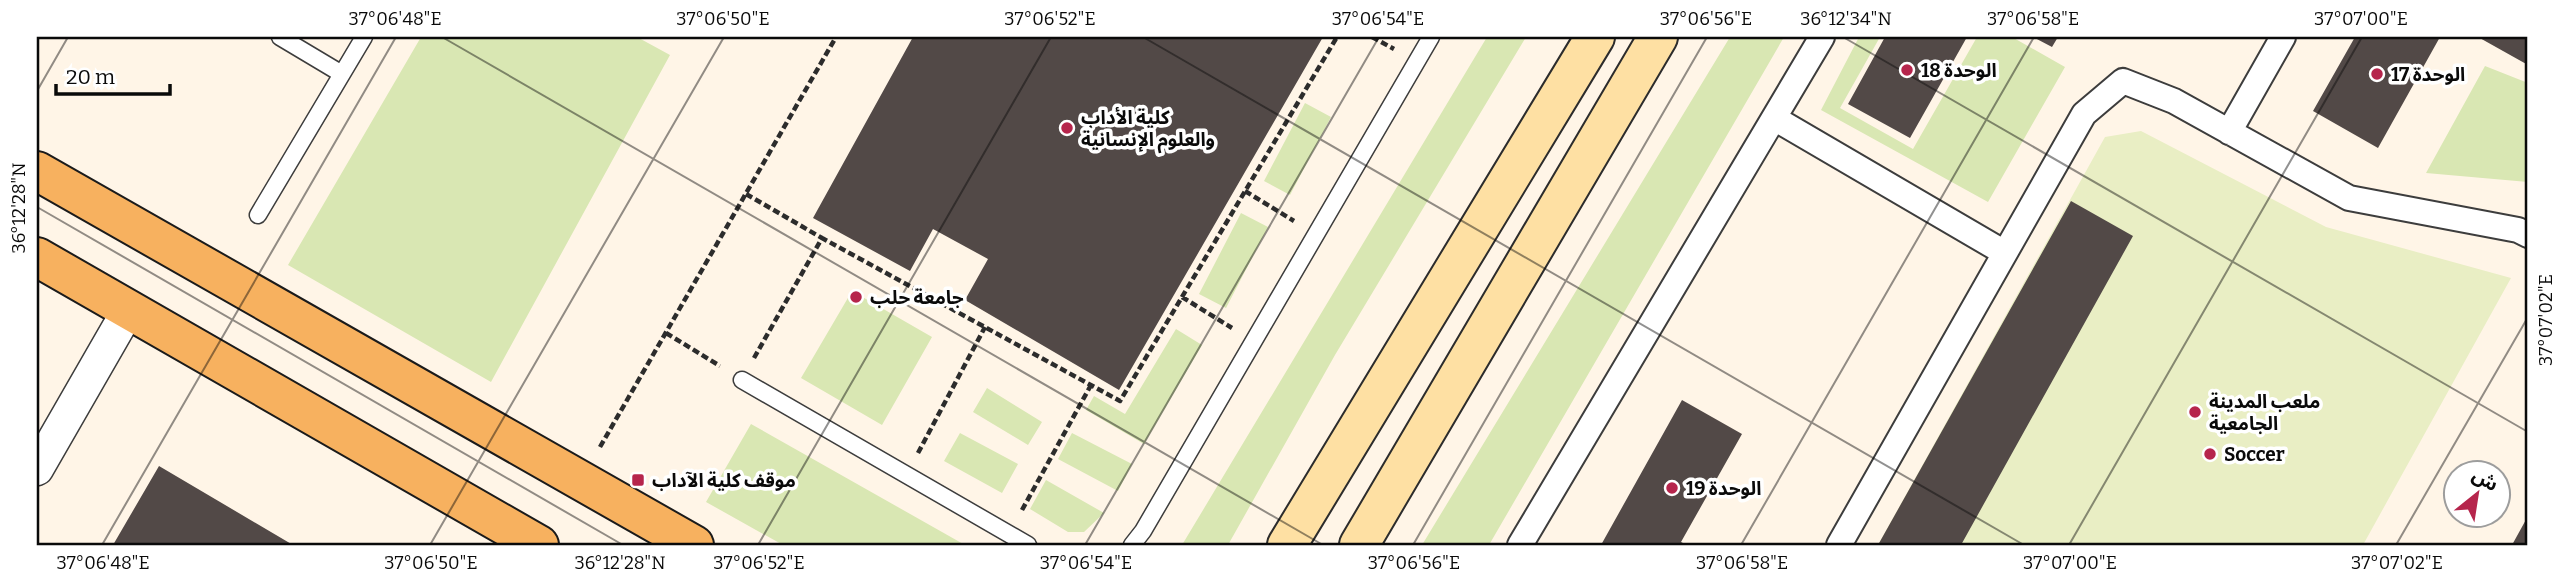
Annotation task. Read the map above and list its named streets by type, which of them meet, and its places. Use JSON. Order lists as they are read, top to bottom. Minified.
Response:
{"places":{"other":["الوحدة 18","الوحدة 17","كلية الأداب والعلوم الإنسانية","جامعة حلب","ملعب المدينة الجامعية","Soccer","الوحدة 19"],"transit":["موقف كلية الآداب"]},"scale_bar":"20 m","north":"top right","coordinates":["37°06'48\"E","37°06'50\"E","37°06'52\"E","37°06'54\"E","37°06'56\"E","36°12'34\"N","37°06'58\"E","37°07'00\"E","36°12'28\"N","37°07'02\"E"]}
